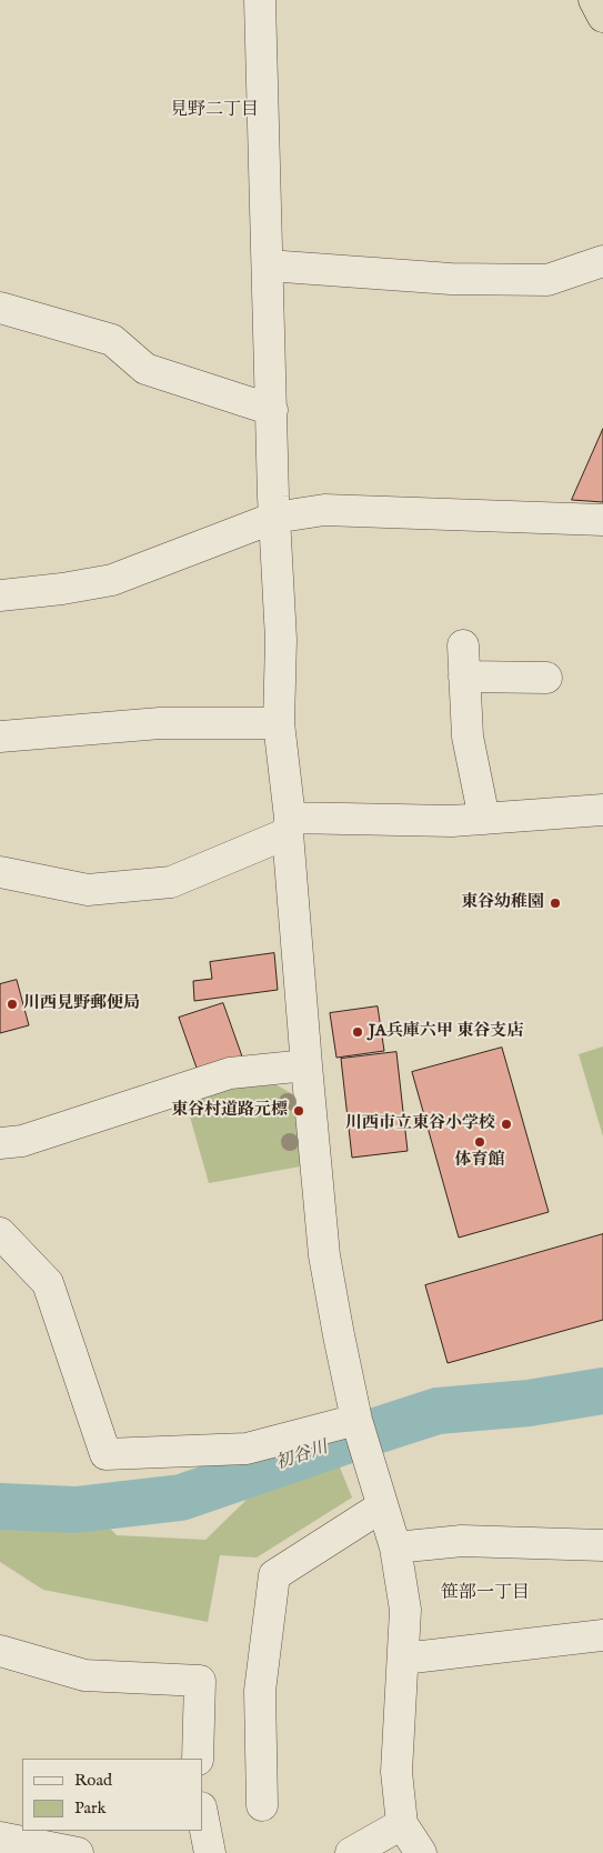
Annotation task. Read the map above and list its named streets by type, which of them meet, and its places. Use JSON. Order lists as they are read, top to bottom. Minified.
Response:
{"districts":["見野二丁目","笹部一丁目"],"water":["初谷川"],"places":["東谷幼稚園","川西見野郵便局","JA兵庫六甲 東谷支店","東谷村道路元標","川西市立東谷小学校","体育館"],"legend":["Road","Park"]}
